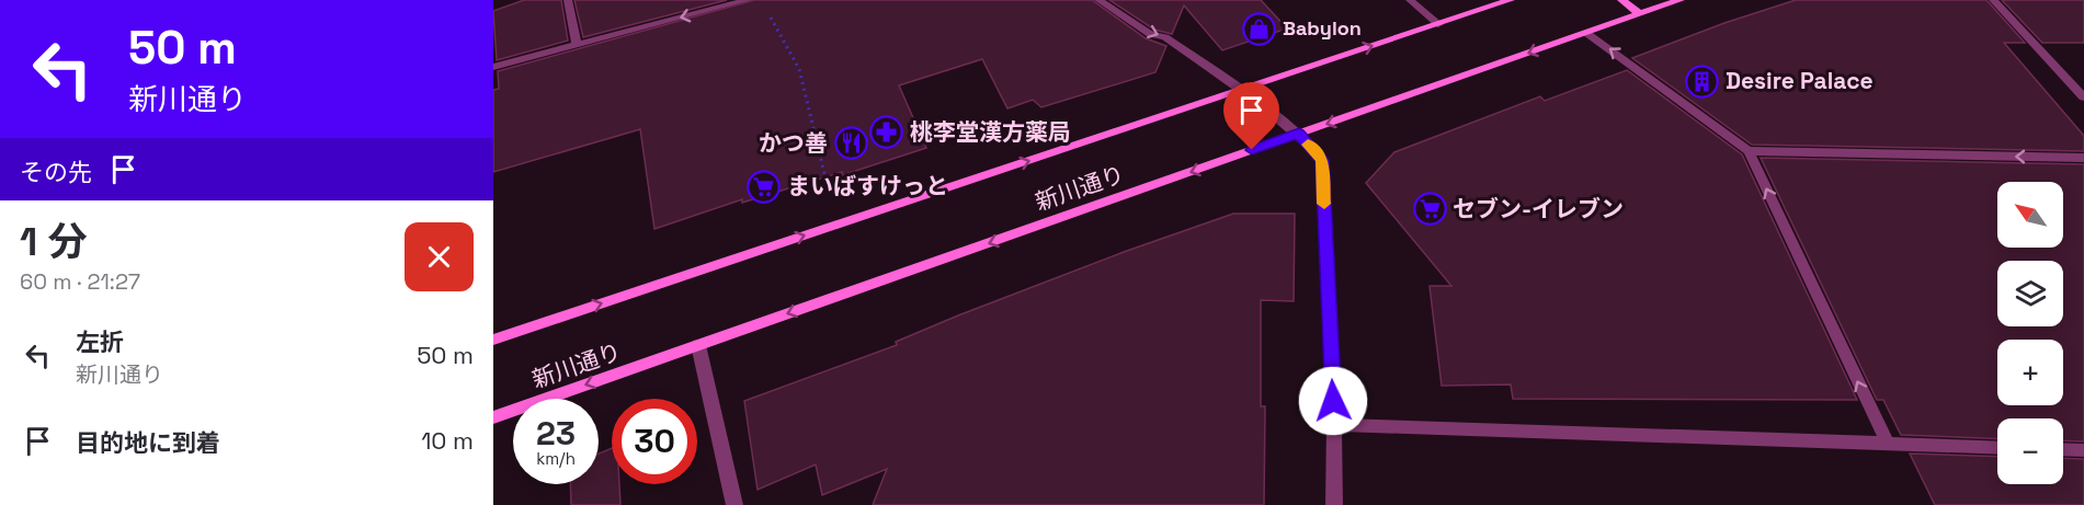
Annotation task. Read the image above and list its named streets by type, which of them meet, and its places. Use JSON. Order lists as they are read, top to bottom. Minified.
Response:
{"streets":{"main road":["新川通り"]},"places":{"shop":["Babylon"],"building":["Desire Palace"],"pharmacy":["桃李堂漢方薬局"],"restaurant":["かつ善"],"supermarket":["まいばすけっと","セブン-イレブン"]},"north":"top left","page":{"turn":["50 m","新川通り"],"then":"その先","map_buttons":["+","−"],"heading":["1 分","60 m · 21:27"],"list":[{"name":"左折","note":"新川通り","value":"50 m"},{"name":"目的地に到着","value":"10 m"}],"speed":"23 km/h","limit":"30"}}
